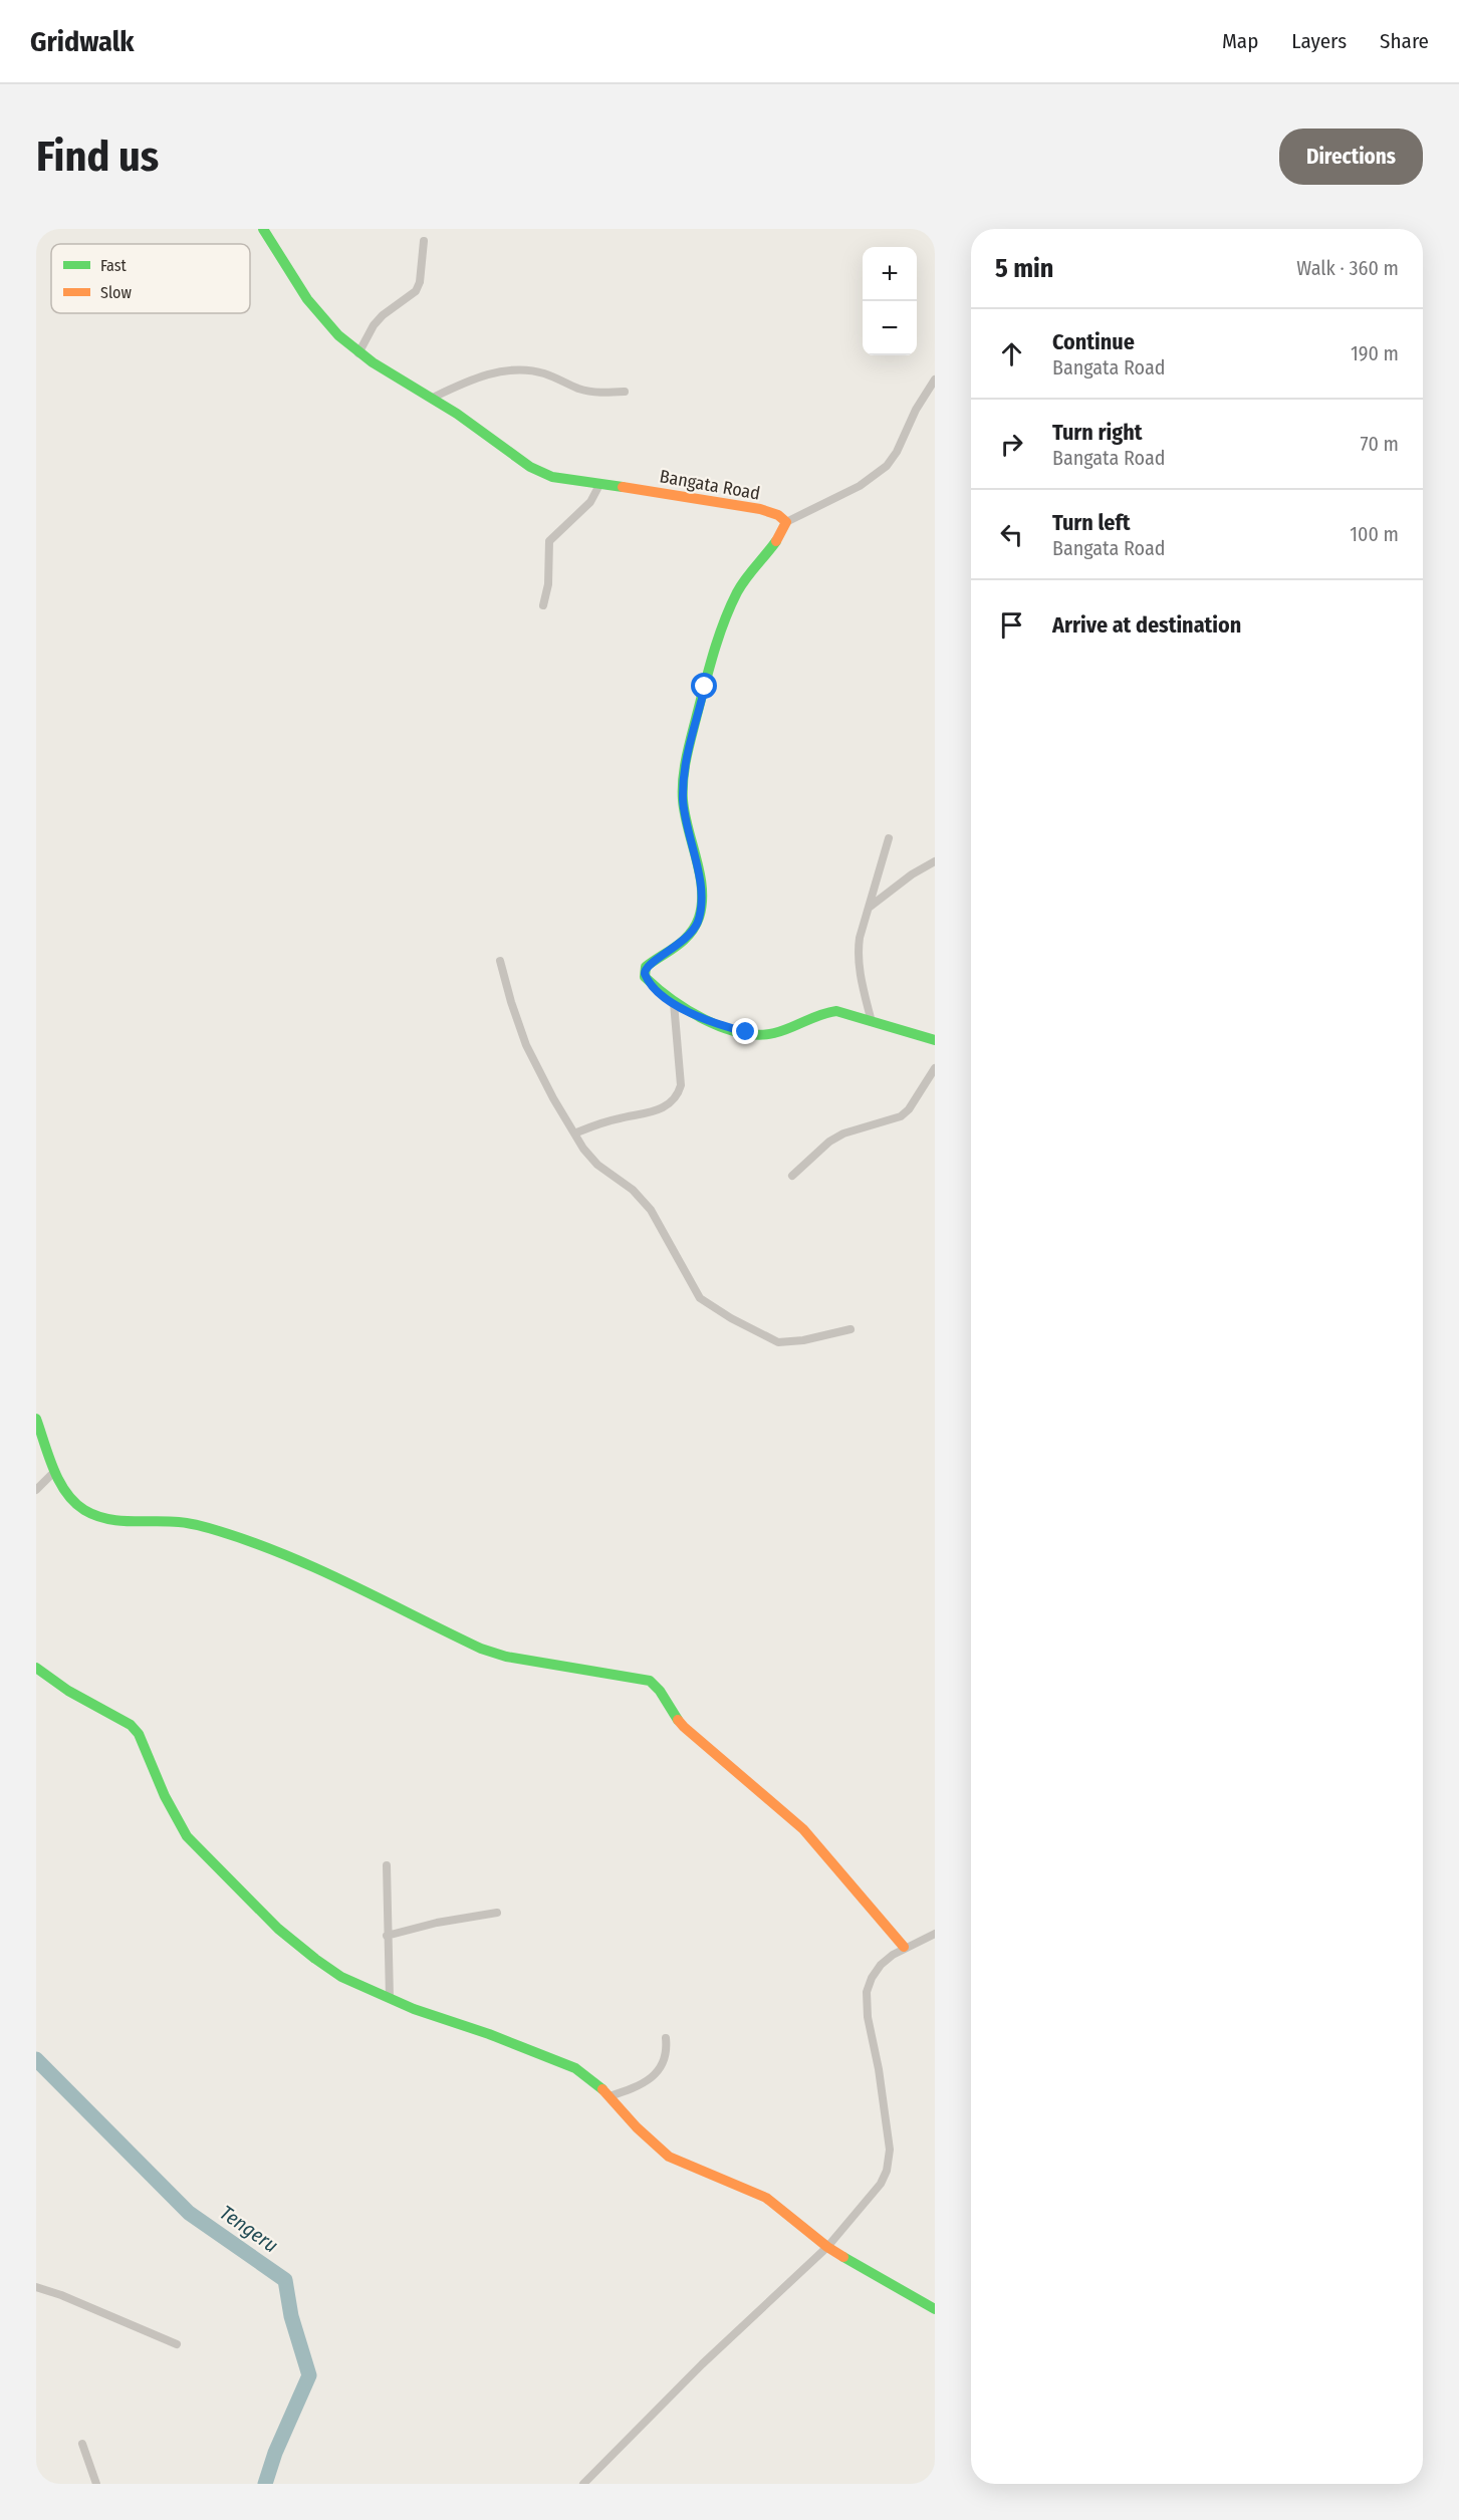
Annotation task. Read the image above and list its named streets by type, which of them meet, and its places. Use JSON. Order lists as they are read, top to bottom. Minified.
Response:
{"streets":{"street":["Bangata Road"]},"water":["Tengeru"],"legend":["Fast","Slow"],"page":{"header":"Gridwalk","nav":["Map","Layers","Share"],"buttons":"Directions","title":"Find us","heading":["5 min","Walk · 360 m"],"map_buttons":["+","−"],"list":[["Continue","Bangata Road","190 m"],["Turn right","Bangata Road","70 m"],["Turn left","Bangata Road","100 m"],"Arrive at destination"]}}
